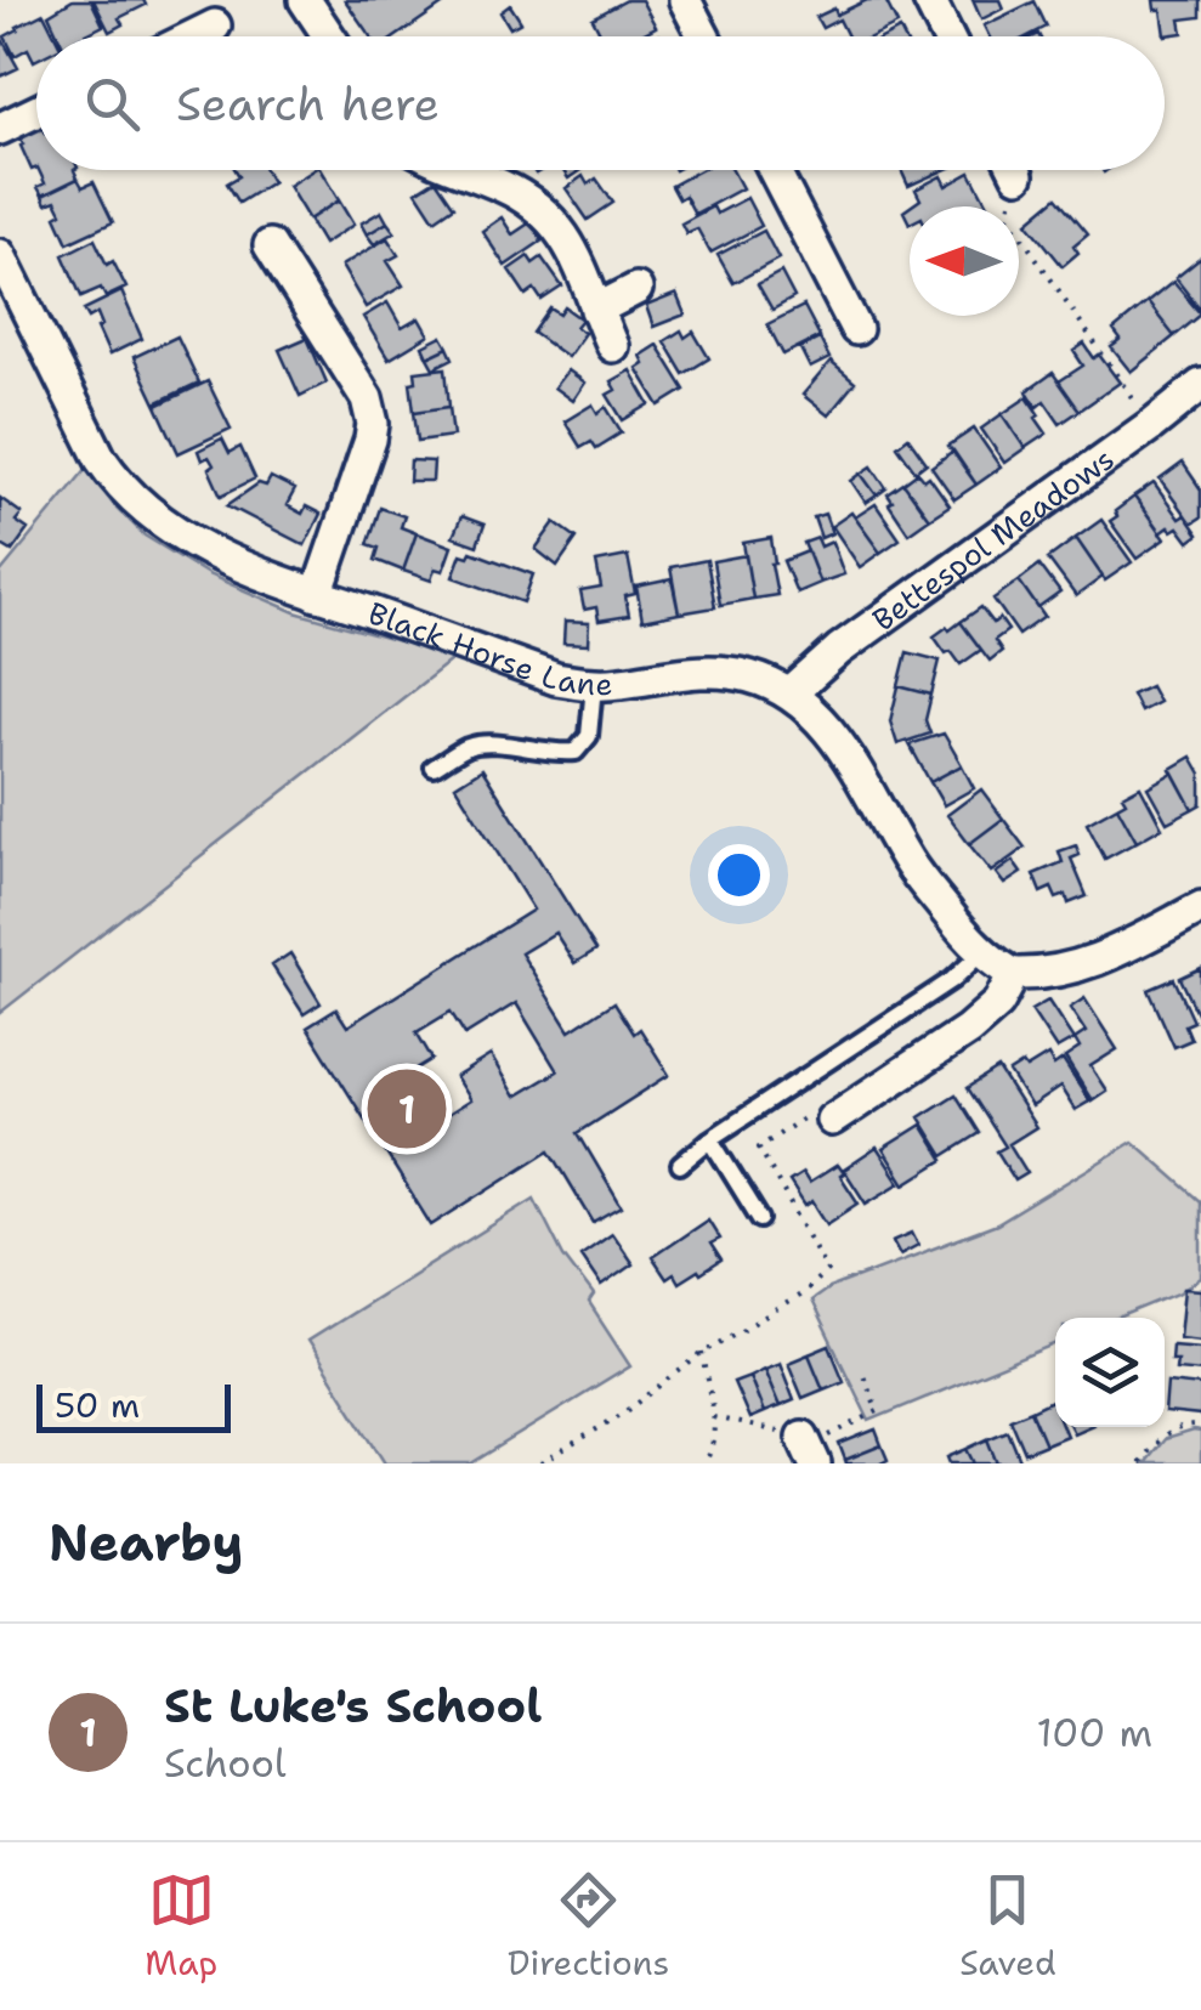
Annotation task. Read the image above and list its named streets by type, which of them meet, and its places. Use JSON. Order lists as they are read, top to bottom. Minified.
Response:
{"streets":{"street":["Bettespol Meadows","Black Horse Lane"]},"crossings":[["Bettespol Meadows","Black Horse Lane"]],"scale_bar":"50 m","north":"left","page":{"search":"Search here","pins":"1","scale":"50 m","heading":"Nearby","list":[{"mark":"1","name":"St Luke's School","note":"School","value":"100 m"}],"nav":["Map","Directions","Saved"]}}
